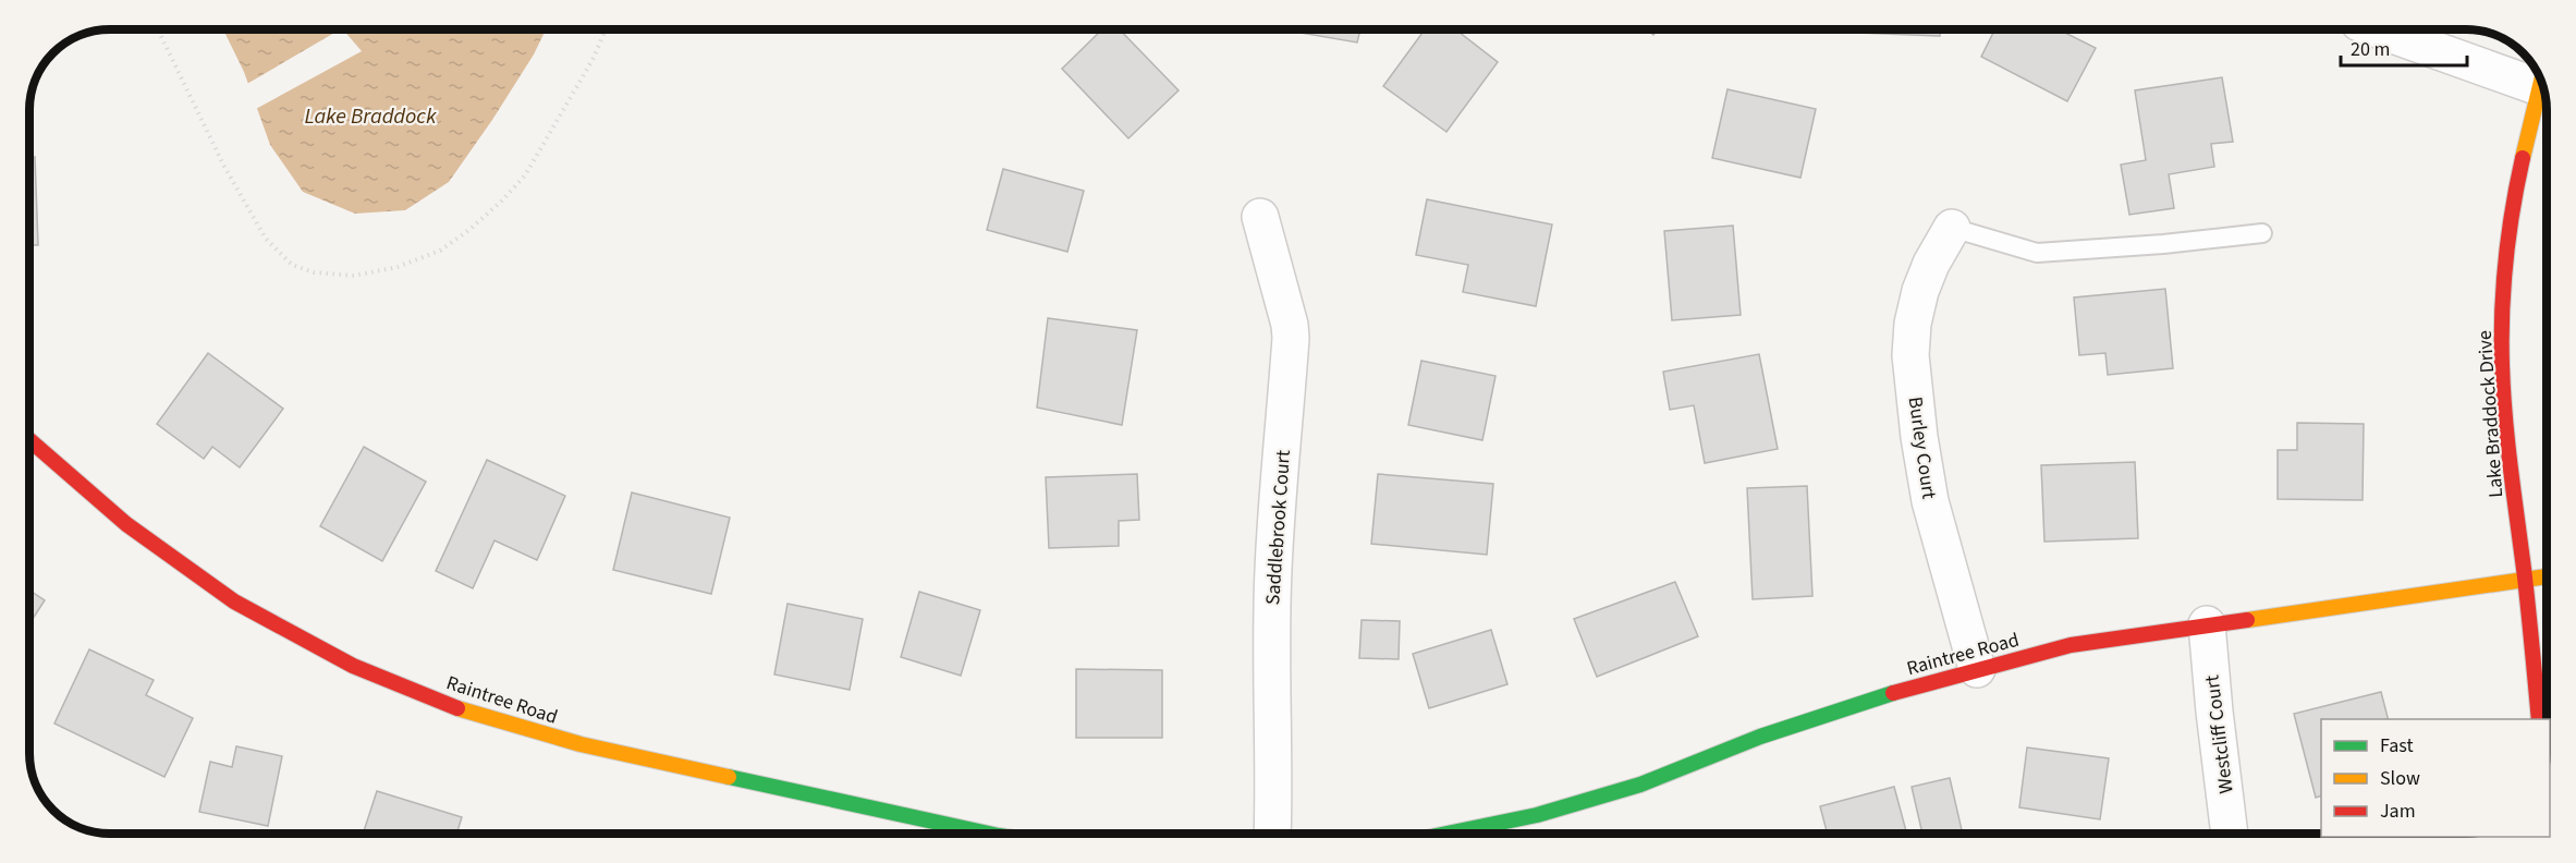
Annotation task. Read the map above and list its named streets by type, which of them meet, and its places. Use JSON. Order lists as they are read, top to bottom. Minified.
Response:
{"streets":{"street":["Lake Braddock Drive","Burley Court","Saddlebrook Court","Raintree Road","Westcliff Court"]},"crossings":[["Lake Braddock Drive","Raintree Road"],["Burley Court","Raintree Road"],["Raintree Road","Westcliff Court"]],"water":["Lake Braddock"],"legend":["Fast","Slow","Jam"],"scale_bar":"20 m"}
